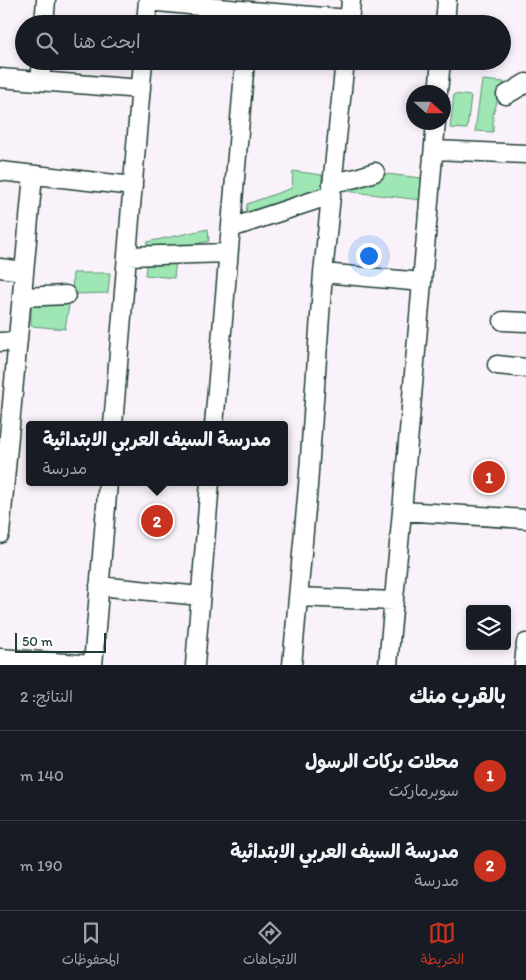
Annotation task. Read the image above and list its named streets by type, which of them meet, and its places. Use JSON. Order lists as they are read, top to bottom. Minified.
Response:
{"scale_bar":"50 m","north":"right","page":{"search":"ابحث هنا","popup":["مدرسة السيف العربي الابتدائية","مدرسة"],"pins":["1","2"],"scale":"50 m","heading":["بالقرب منك","النتائج: 2"],"list":[{"mark":"1","name":"محلات بركات الرسول","note":"سوبرماركت","value":"140 m"},{"mark":"2","name":"مدرسة السيف العربي الابتدائية","note":"مدرسة","value":"190 m"}],"nav":["الخريطة","الاتجاهات","المحفوظات"]}}
